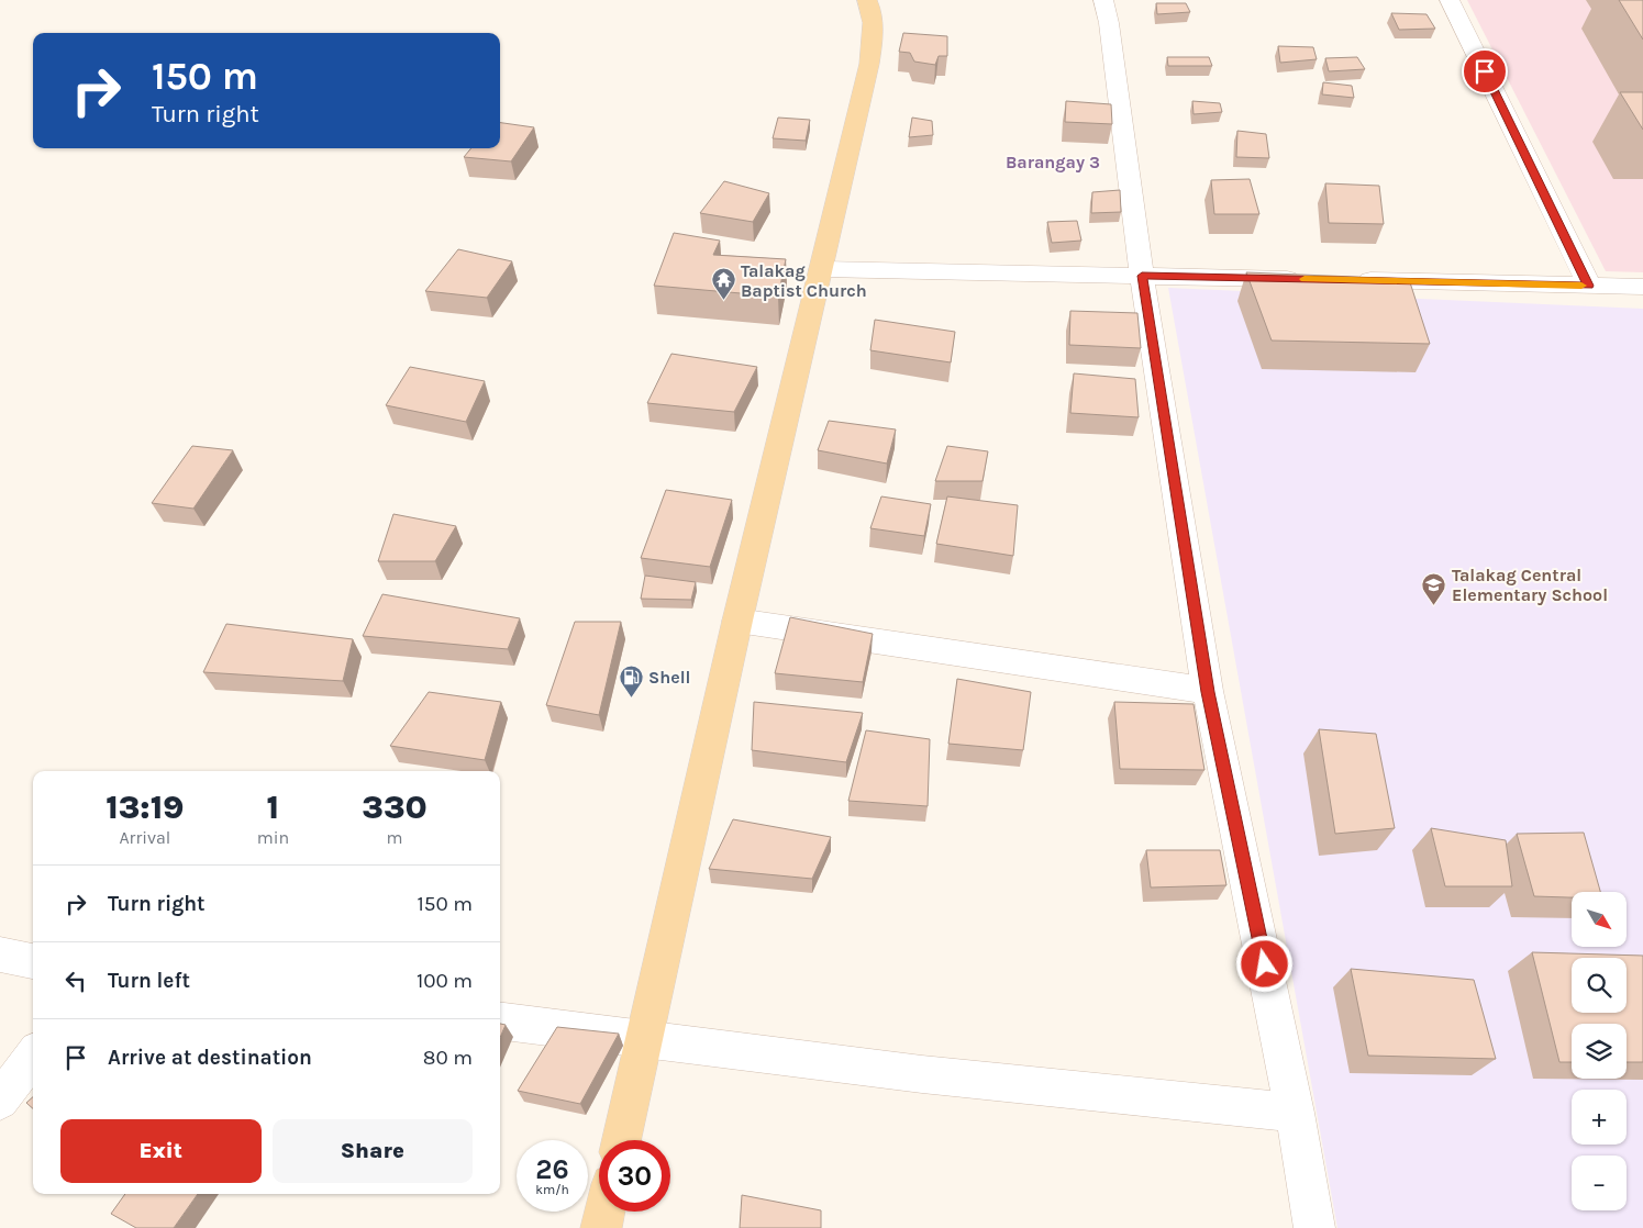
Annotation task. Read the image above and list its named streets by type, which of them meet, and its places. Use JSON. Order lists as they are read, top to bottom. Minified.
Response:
{"districts":["Barangay 3"],"places":{"temple":["Talakag Baptist Church"],"school or university":["Talakag Central Elementary School"],"fuel station":["Shell"]},"north":"bottom right","page":{"turn":["150 m","Turn right"],"eta":["13:19","Arrival","1","min","330","m"],"list":[{"name":"Turn right","value":"150 m"},{"name":"Turn left","value":"100 m"},{"name":"Arrive at destination","value":"80 m"}],"map_buttons":["+","−"],"buttons":["Exit","Share"],"speed":"26 km/h","limit":"30"}}
